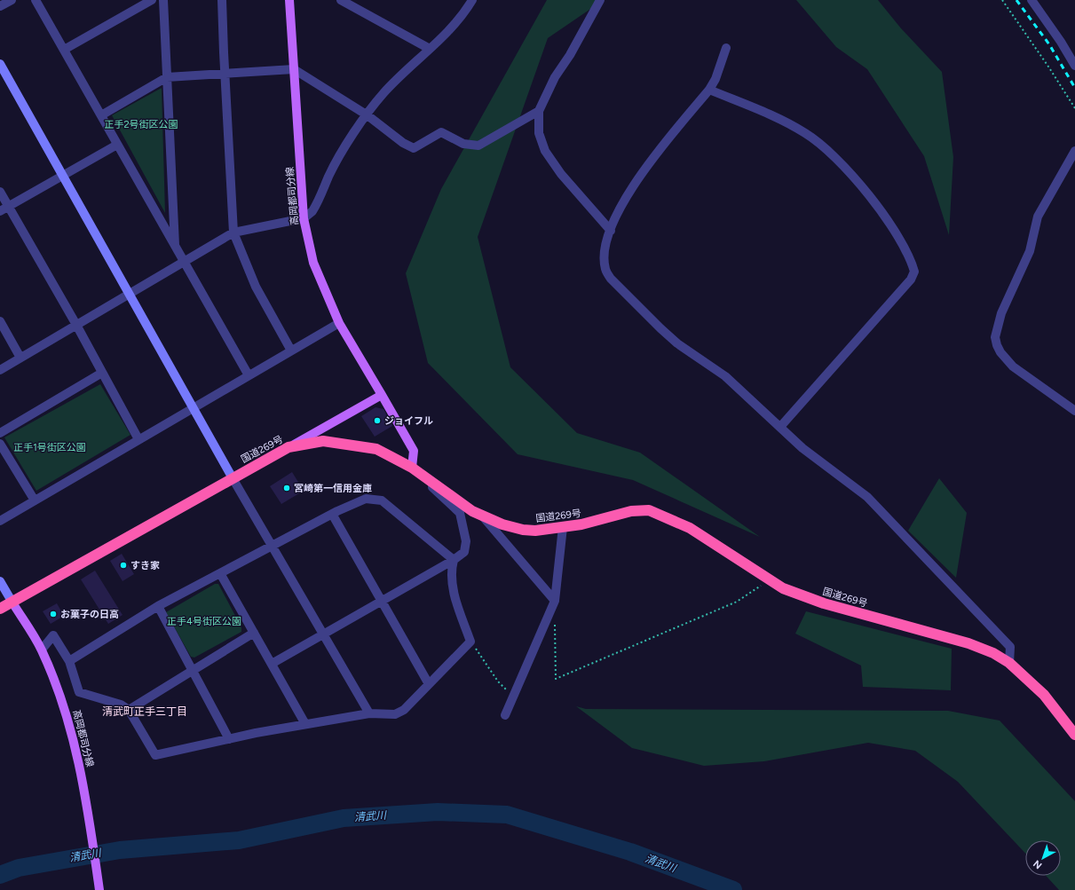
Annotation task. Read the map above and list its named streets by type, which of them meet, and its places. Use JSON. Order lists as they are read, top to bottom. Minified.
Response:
{"streets":{"highway":["国道269号"],"main road":["高岡都司分線"]},"crossings":[["高岡都司分線","国道269号"]],"districts":["清武町正手三丁目"],"water":["清武川"],"parks":["正手2号街区公園","正手1号街区公園","正手4号街区公園"],"places":["ジョイフル","宮崎第一信用金庫","すき家","お菓子の日高"],"north":"bottom left"}
